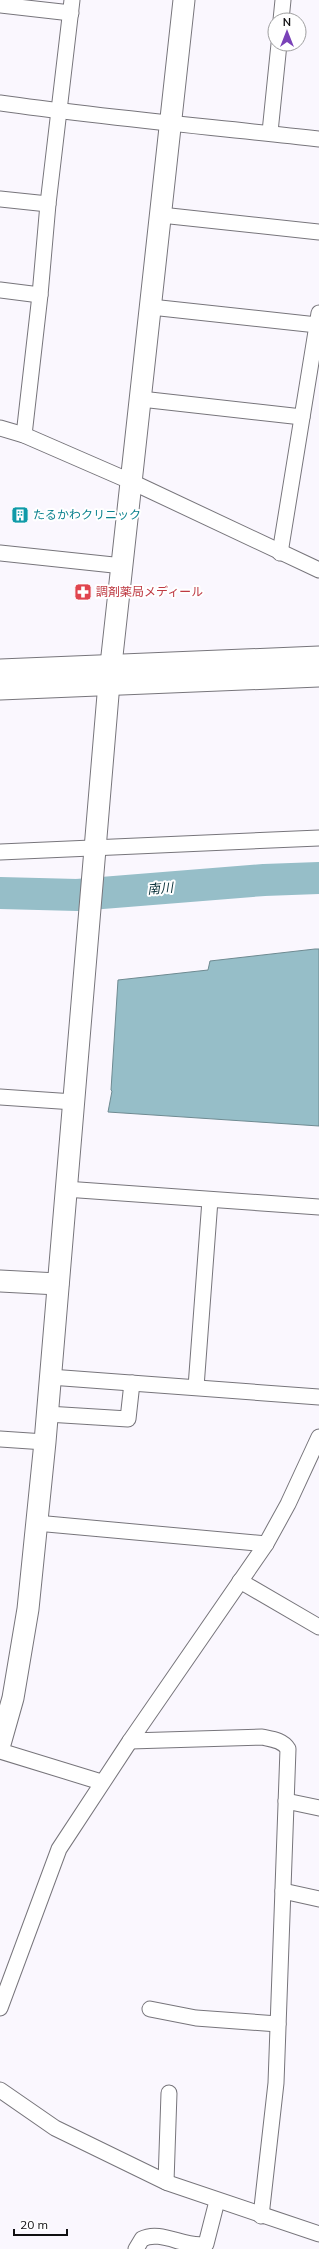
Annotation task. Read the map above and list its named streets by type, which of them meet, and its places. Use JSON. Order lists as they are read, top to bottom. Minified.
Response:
{"water":["南川"],"places":{"building":["たるかわクリニック"],"pharmacy":["調剤薬局メディール"]},"scale_bar":"20 m","north":"top"}
